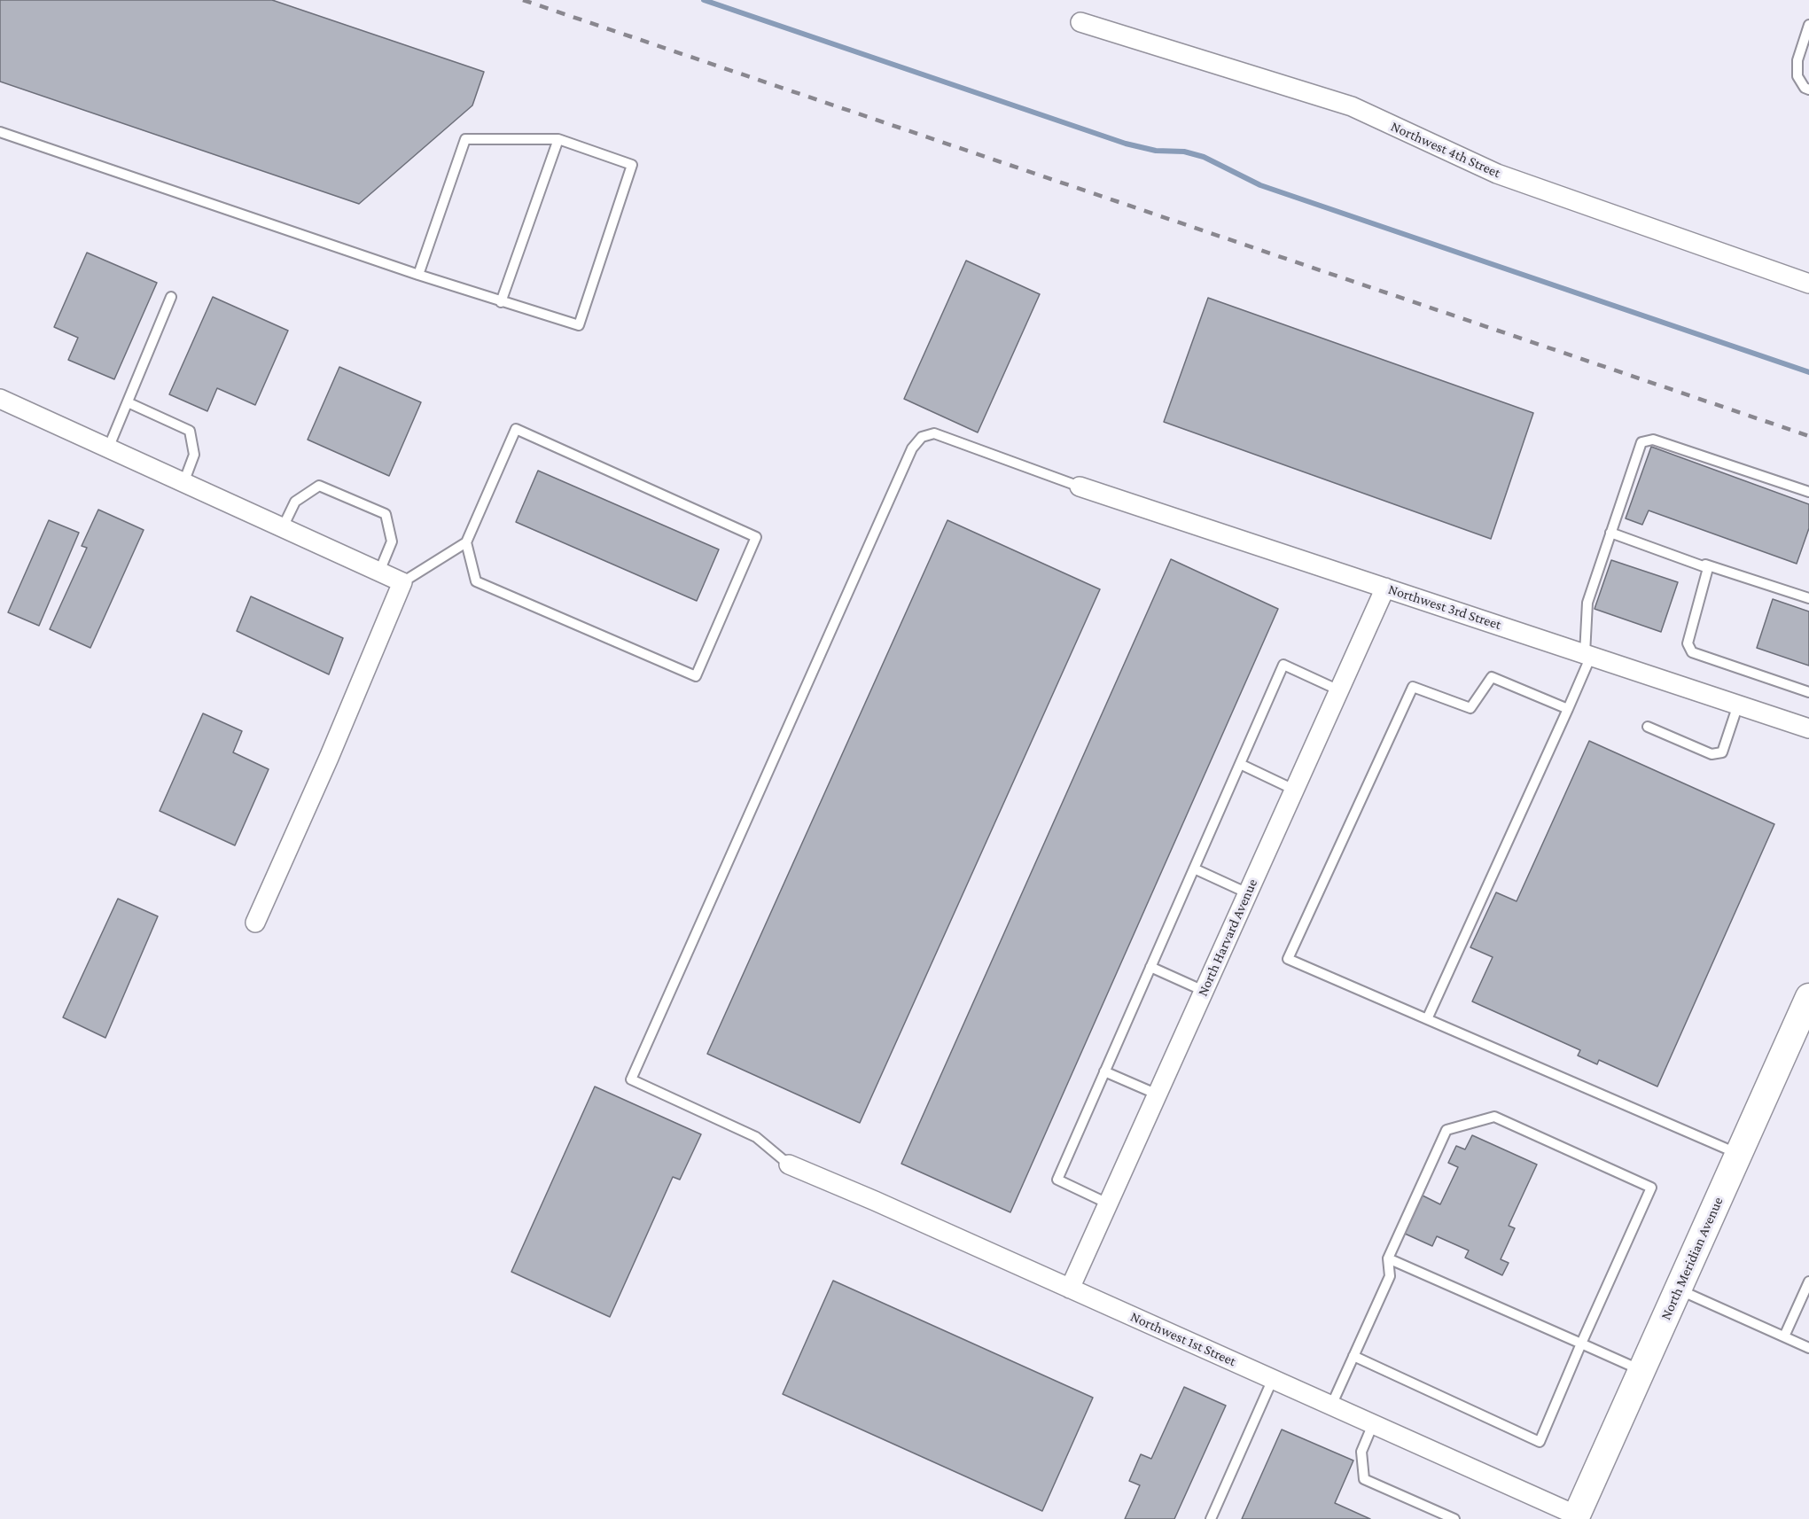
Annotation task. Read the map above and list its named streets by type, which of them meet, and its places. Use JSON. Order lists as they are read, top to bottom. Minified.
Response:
{"streets":{"main road":["North Meridian Avenue"],"street":["Northwest 4th Street","Northwest 3rd Street","North Harvard Avenue","Northwest 1st Street"]},"crossings":[["Northwest 3rd Street","North Harvard Avenue"],["North Harvard Avenue","Northwest 1st Street"],["North Meridian Avenue","Northwest 1st Street"]]}
